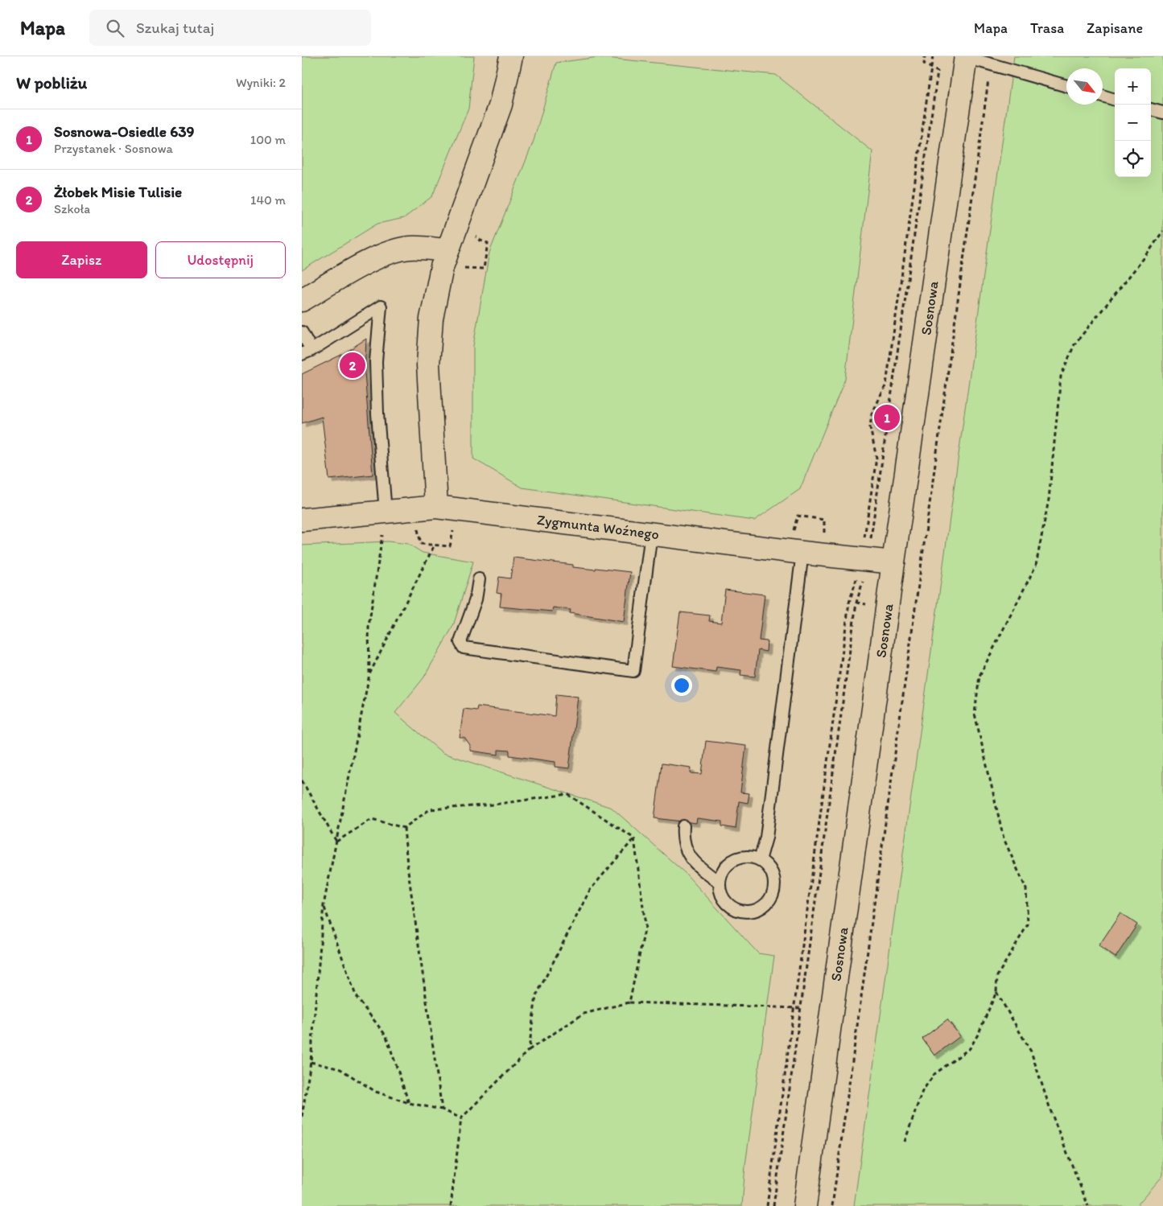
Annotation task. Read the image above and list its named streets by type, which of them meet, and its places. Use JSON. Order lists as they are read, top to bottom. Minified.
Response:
{"streets":{"street":["Sosnowa","Zygmunta Woźnego"]},"crossings":[["Sosnowa","Zygmunta Woźnego"]],"north":"bottom right","page":{"header":"Mapa","search":"Szukaj tutaj","nav":["Mapa","Trasa","Zapisane"],"heading":["W pobliżu","Wyniki: 2"],"map_buttons":["+","−"],"list":[{"mark":"1","name":"Sosnowa-Osiedle 639","note":"Przystanek · Sosnowa","value":"100 m"},{"mark":"2","name":"Żłobek Misie Tulisie","note":"Szkoła","value":"140 m"}],"buttons":["Zapisz","Udostępnij"],"pins":["2","1"]}}
